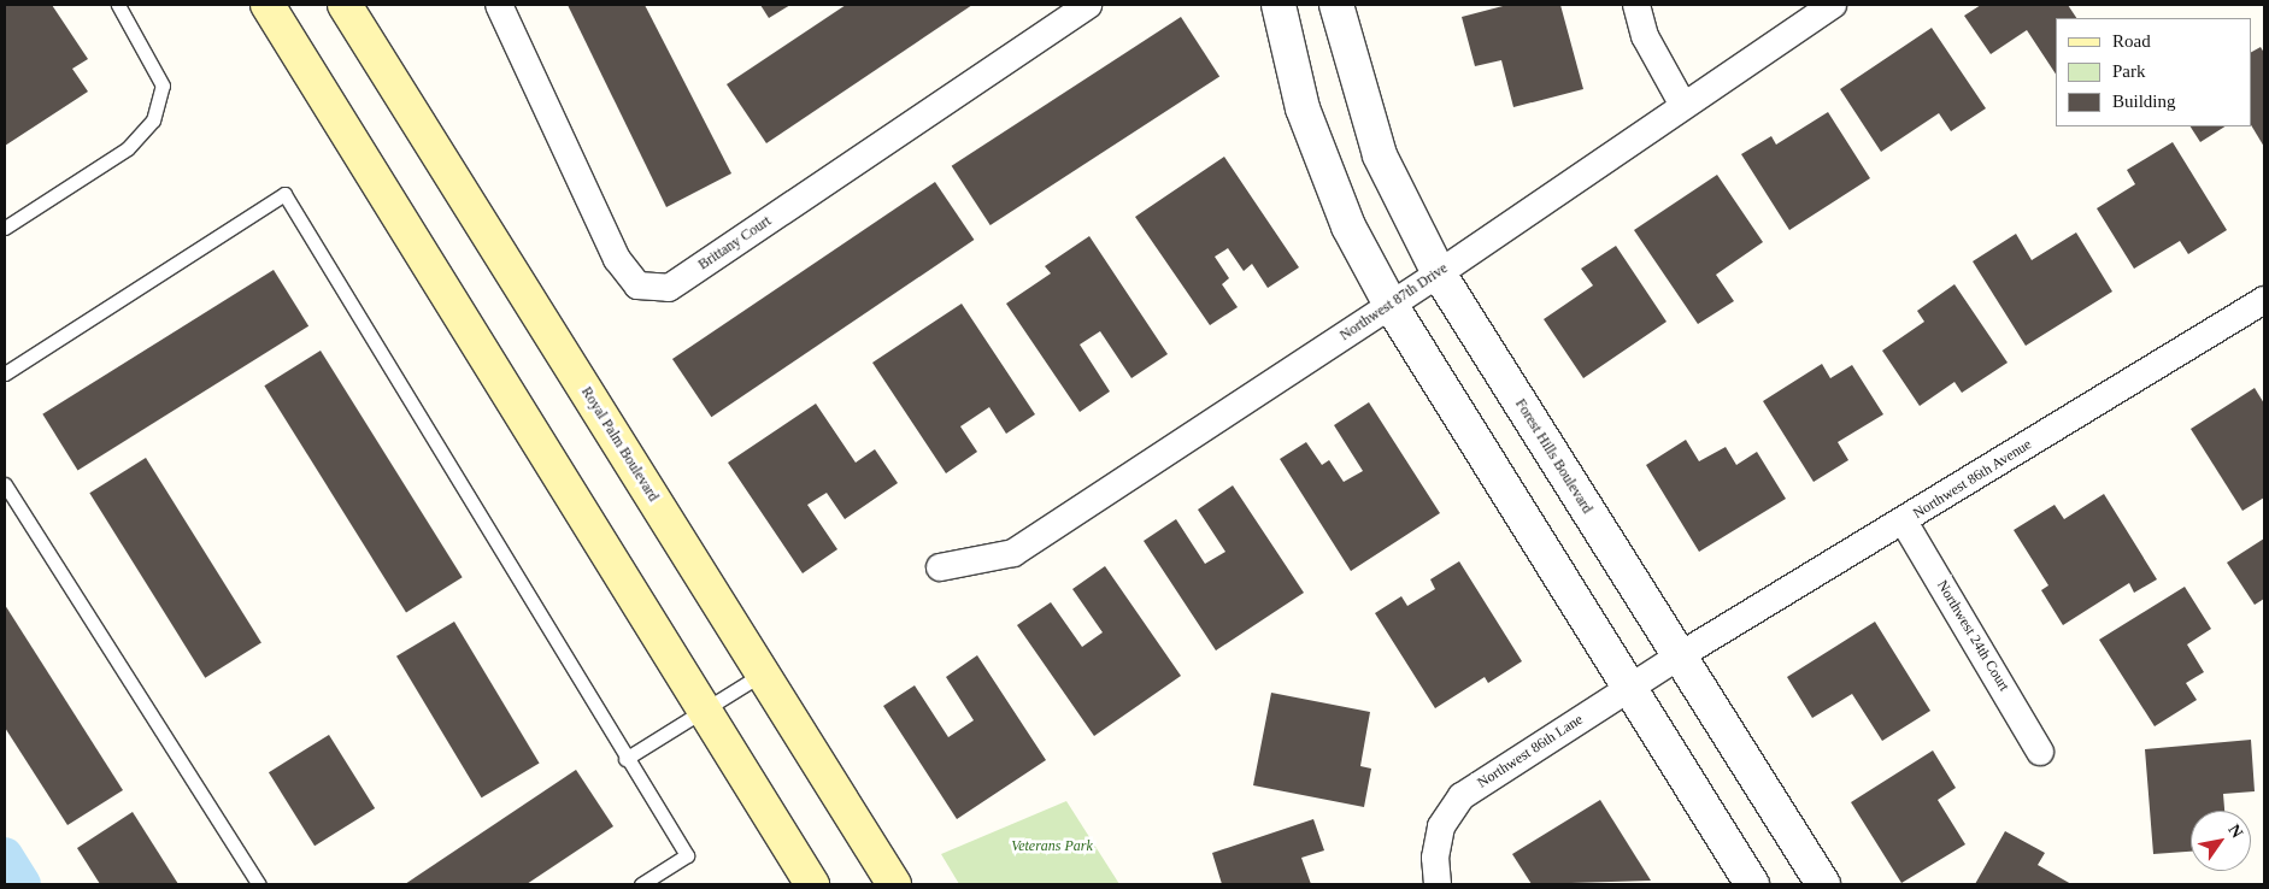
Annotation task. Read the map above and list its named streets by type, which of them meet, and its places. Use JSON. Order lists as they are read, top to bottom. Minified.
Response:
{"streets":{"main road":["Royal Palm Boulevard"],"street":["Brittany Court","Northwest 87th Drive","Forest Hills Boulevard","Northwest 86th Avenue","Northwest 24th Court","Northwest 86th Lane"]},"crossings":[["Northwest 87th Drive","Forest Hills Boulevard"],["Forest Hills Boulevard","Northwest 86th Avenue"],["Forest Hills Boulevard","Northwest 86th Lane"],["Northwest 86th Avenue","Northwest 24th Court"],["Northwest 86th Avenue","Northwest 86th Lane"]],"parks":["Veterans Park"],"legend":["Road","Park","Building"],"north":"top right"}
